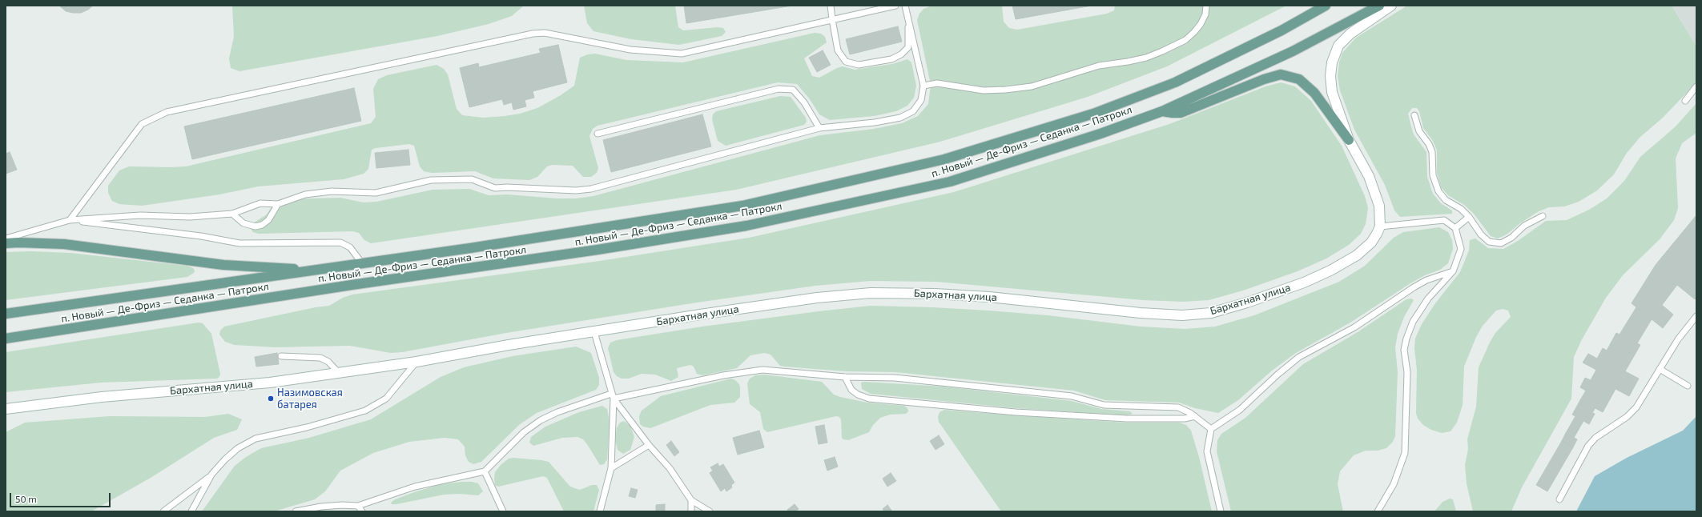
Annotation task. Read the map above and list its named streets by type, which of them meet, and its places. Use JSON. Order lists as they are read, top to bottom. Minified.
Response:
{"streets":{"main road":["п. Новый — Де-Фриз — Седанка — Патрокл","Бархатная улица"]},"places":["Назимовская батарея"],"scale_bar":"50 m"}
